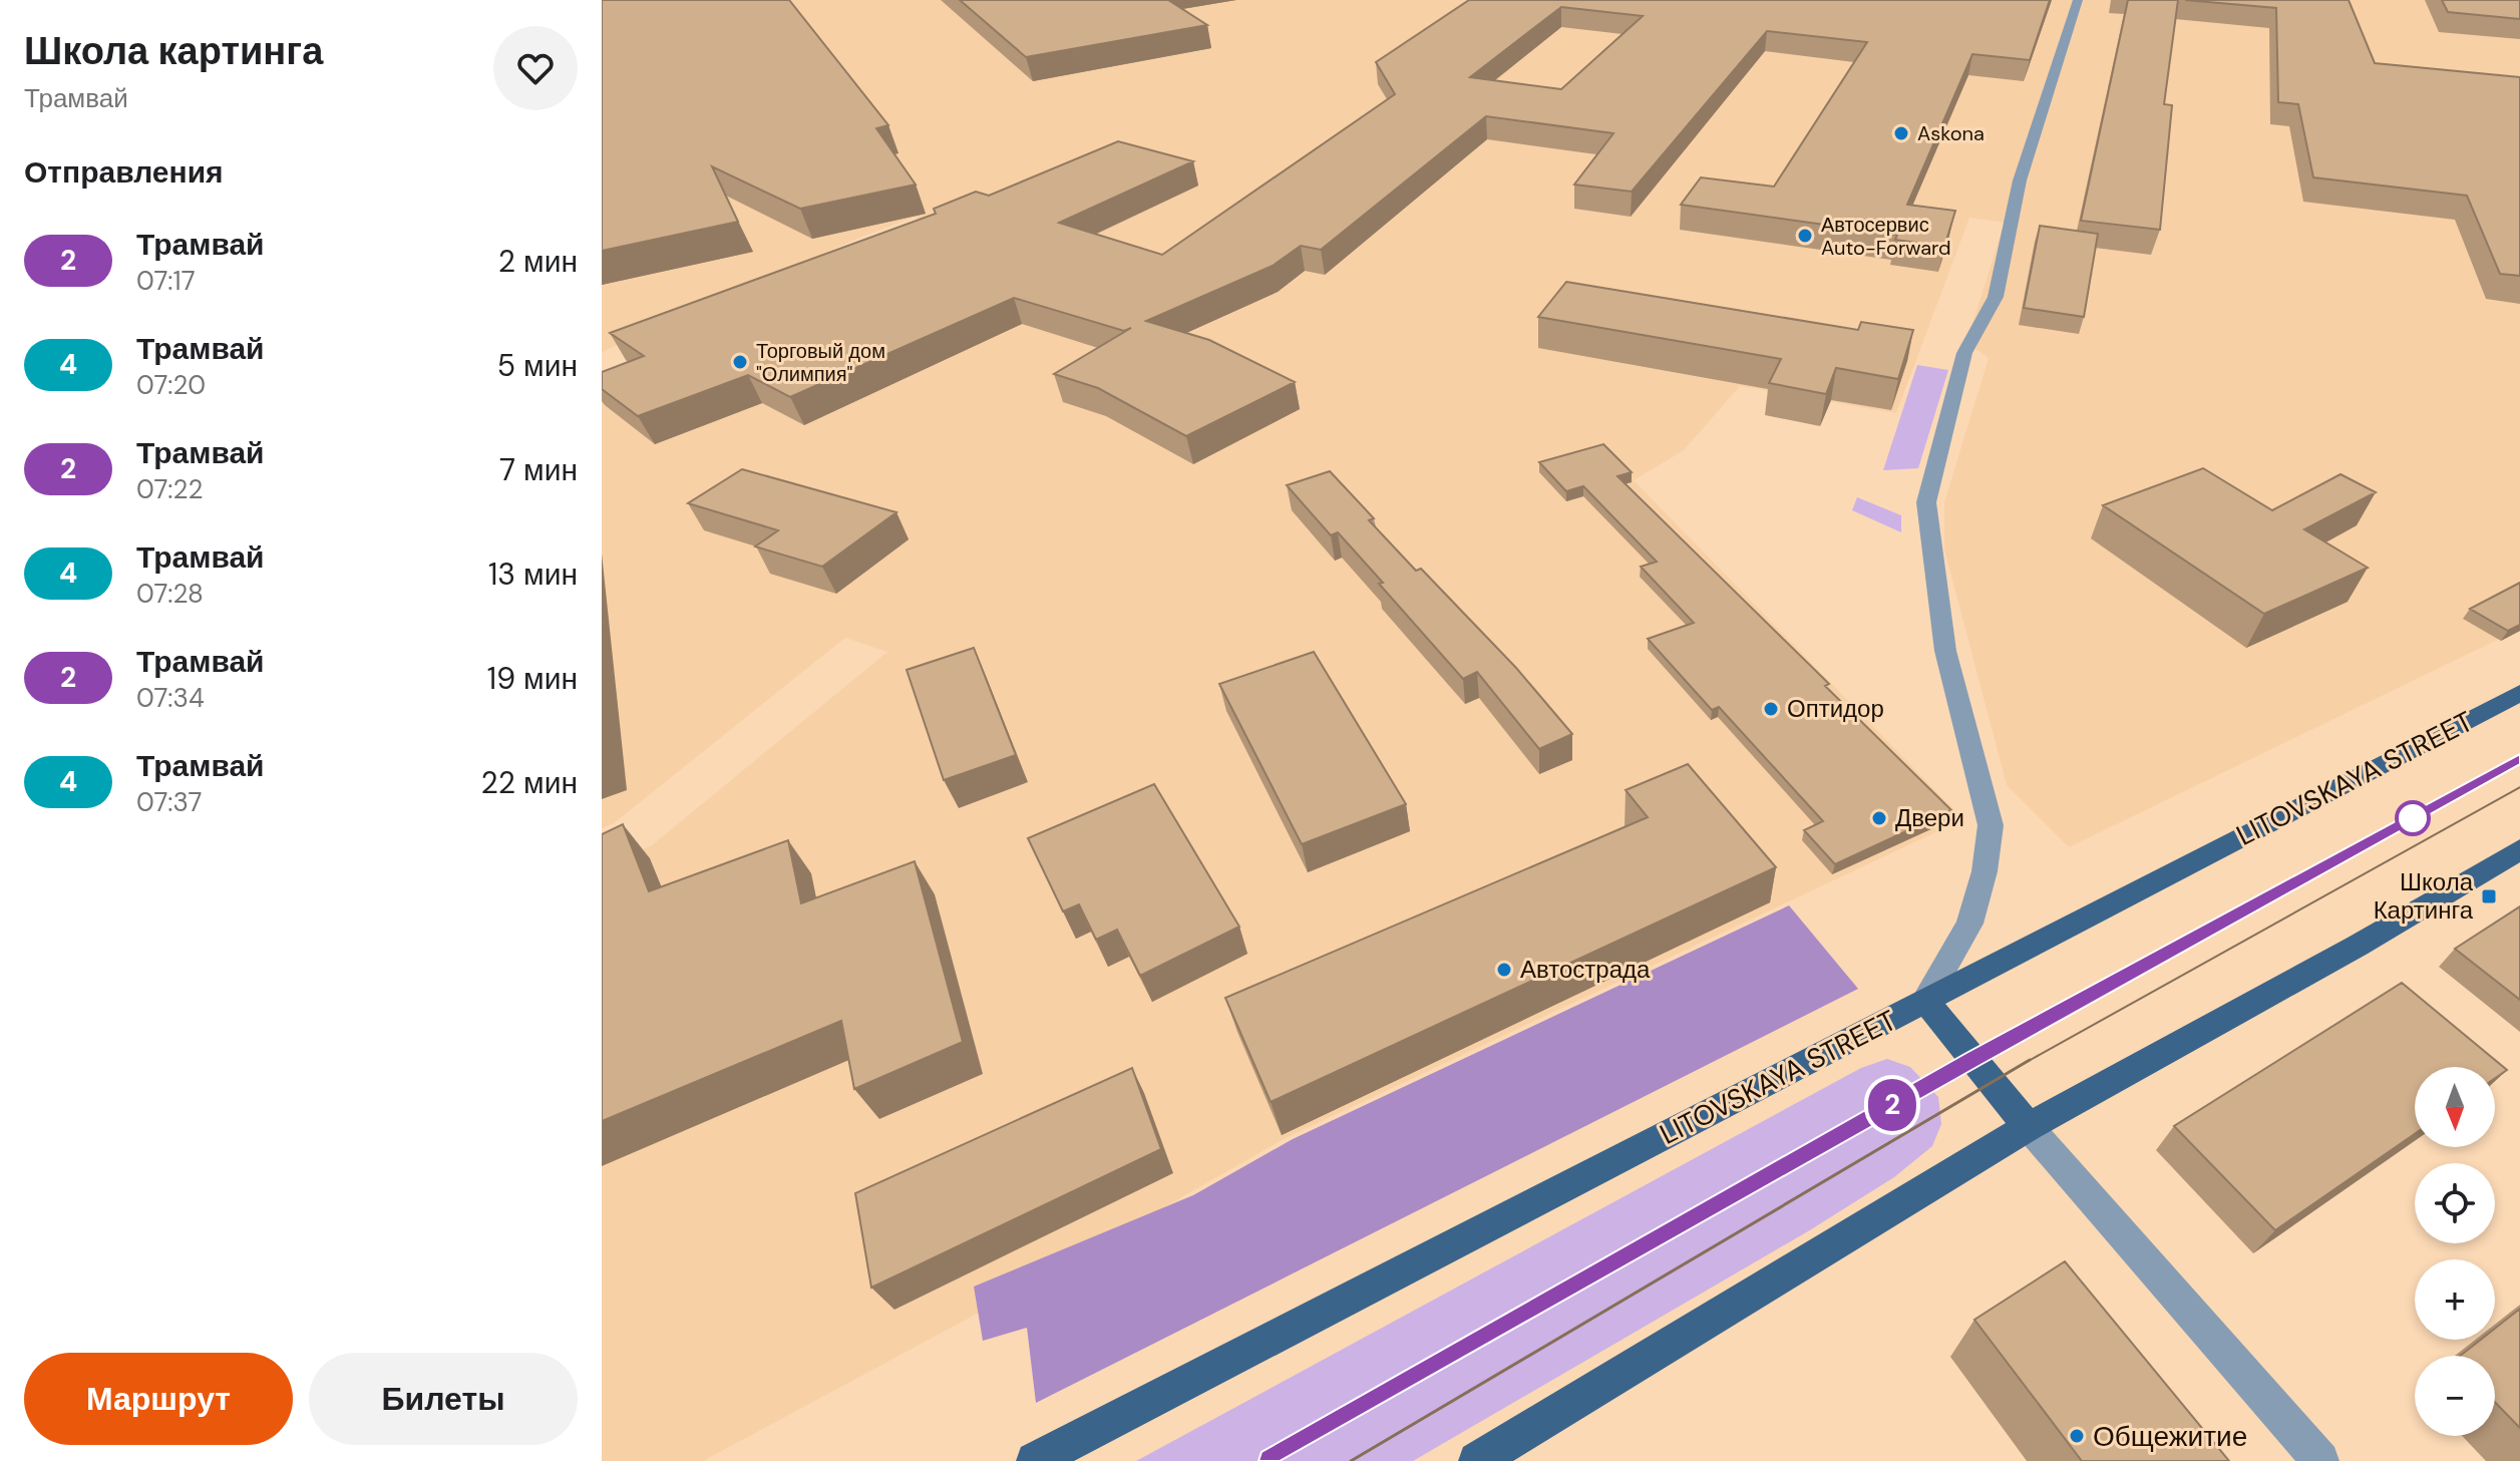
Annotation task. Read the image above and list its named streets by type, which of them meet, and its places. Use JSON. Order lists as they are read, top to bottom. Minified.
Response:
{"streets":{"main road":["LITOVSKAYA STREET"]},"places":{"other":["Askona","Автосервис Auto-Forward","Торговый дом \"Олимпия\"","Оптидор","Двери","Автострада","Общежитие"],"transit":["Школа Картинга"]},"lines":["tram line 2"],"north":"bottom","page":{"heading":[["Школа картинга","Трамвай"],"Отправления"],"on_map":"2","list":[{"mark":"2","name":"Трамвай","note":"07:17","value":"2 мин"},{"mark":"4","name":"Трамвай","note":"07:20","value":"5 мин"},{"mark":"2","name":"Трамвай","note":"07:22","value":"7 мин"},{"mark":"4","name":"Трамвай","note":"07:28","value":"13 мин"},{"mark":"2","name":"Трамвай","note":"07:34","value":"19 мин"},{"mark":"4","name":"Трамвай","note":"07:37","value":"22 мин"}],"map_buttons":["+","−"],"buttons":["Маршрут","Билеты"]}}
